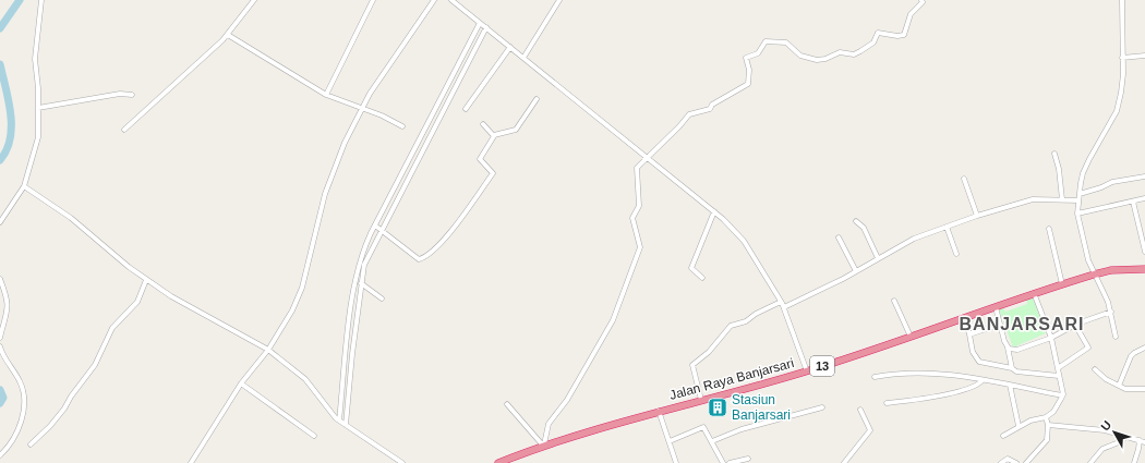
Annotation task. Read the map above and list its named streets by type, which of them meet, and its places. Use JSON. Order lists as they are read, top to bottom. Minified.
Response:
{"streets":{"highway":["13","Jalan Raya Banjarsari"]},"districts":["BANJARSARI"],"places":{"building":["Stasiun Banjarsari"]},"north":"top left"}
